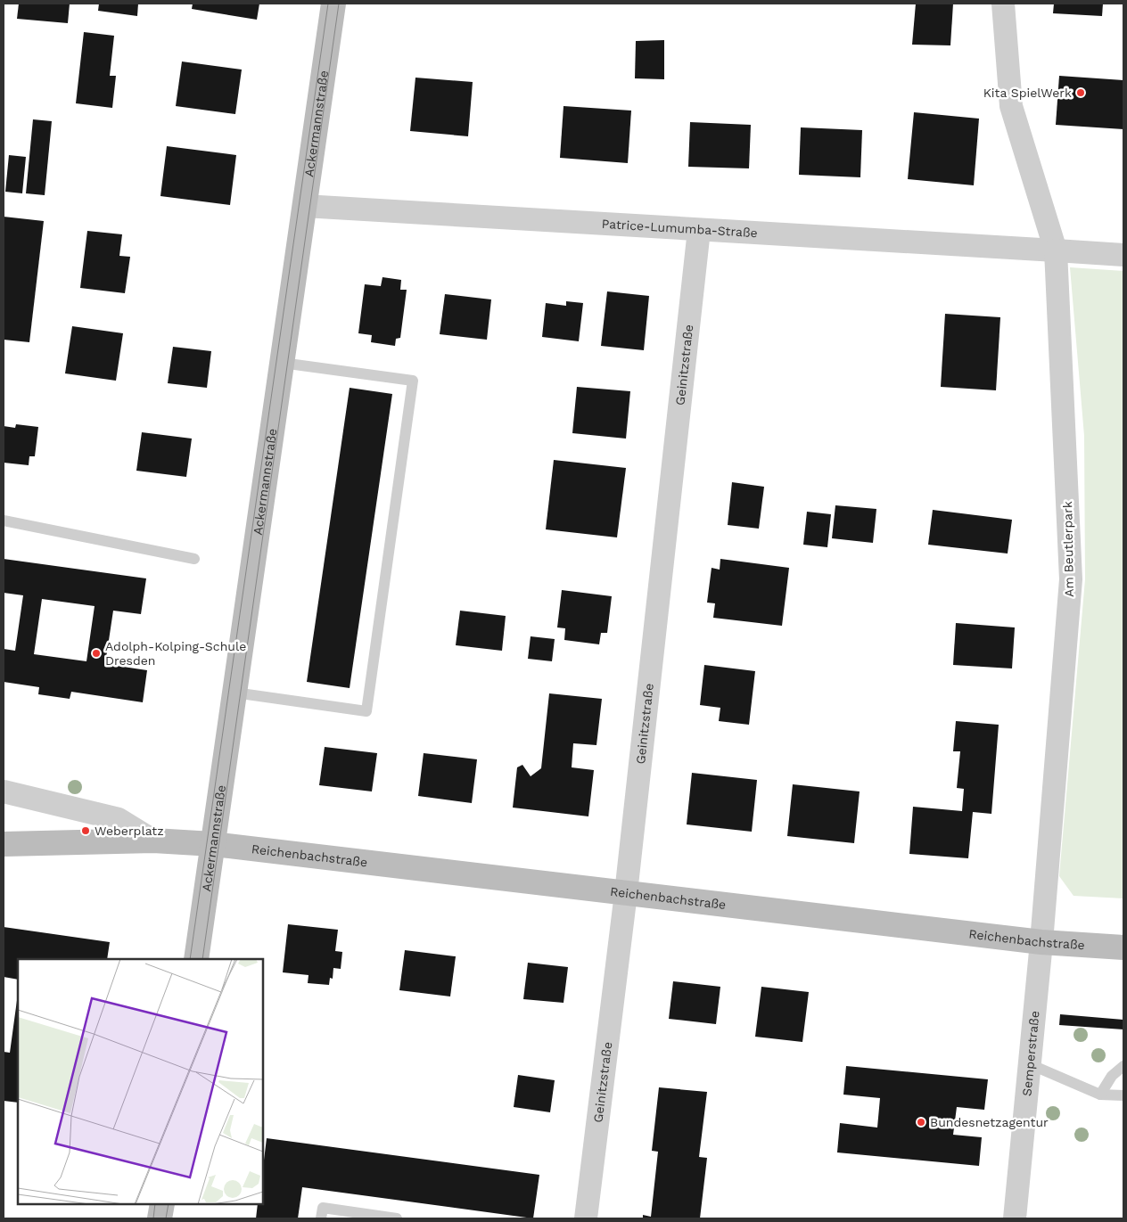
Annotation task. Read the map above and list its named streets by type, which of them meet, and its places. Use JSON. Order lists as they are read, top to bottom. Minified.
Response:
{"streets":{"street":["Ackermannstraße","Patrice-Lumumba-Straße","Geinitzstraße","Am Beutlerpark","Reichenbachstraße","Semperstraße"]},"crossings":[["Ackermannstraße","Patrice-Lumumba-Straße"],["Ackermannstraße","Reichenbachstraße"],["Patrice-Lumumba-Straße","Geinitzstraße"],["Patrice-Lumumba-Straße","Am Beutlerpark"],["Geinitzstraße","Reichenbachstraße"],["Am Beutlerpark","Reichenbachstraße"],["Am Beutlerpark","Semperstraße"],["Reichenbachstraße","Semperstraße"]],"places":["Kita SpielWerk","Adolph-Kolping-Schule Dresden","Weberplatz","Bundesnetzagentur"]}
